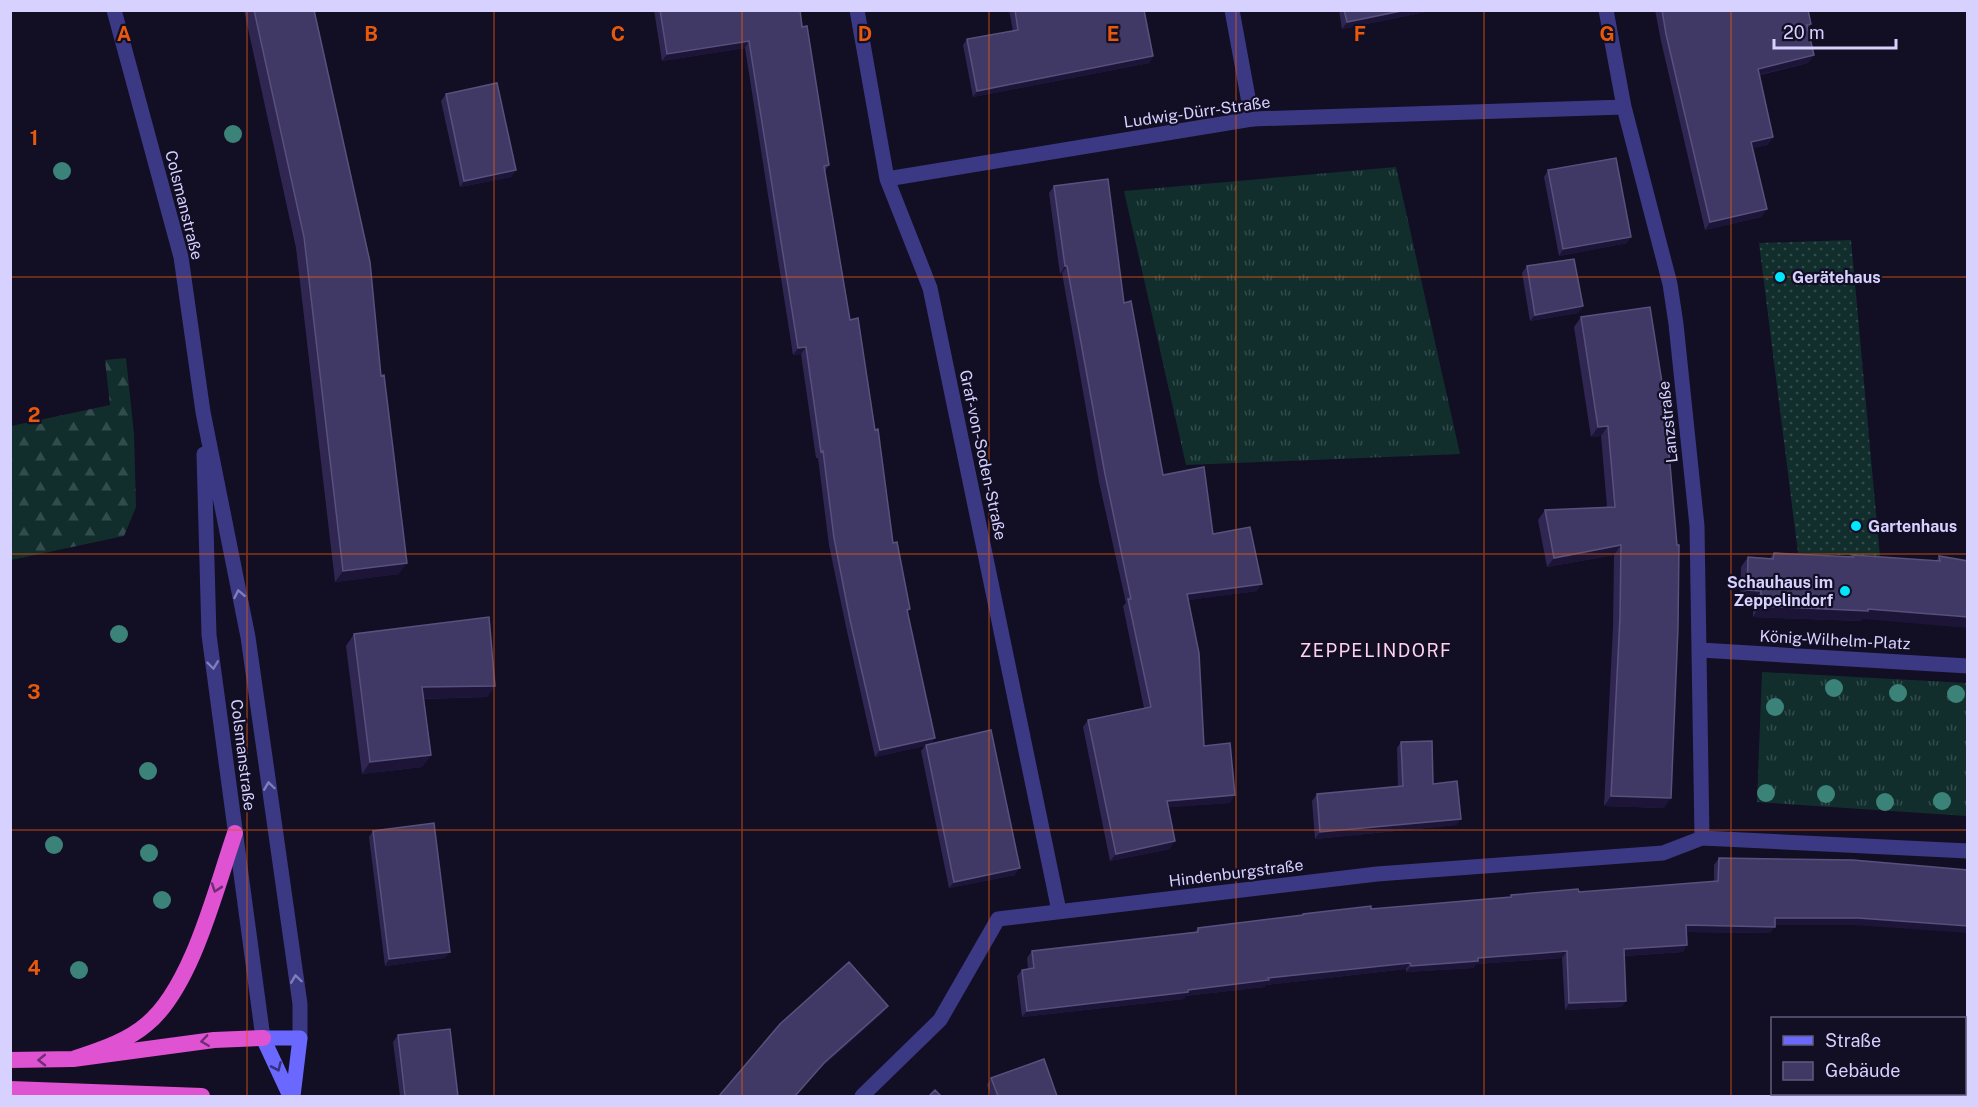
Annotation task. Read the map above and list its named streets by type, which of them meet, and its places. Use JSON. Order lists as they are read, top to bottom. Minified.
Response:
{"streets":{"main road":["Colsmanstraße"],"street":["Ludwig-Dürr-Straße","Lanzstraße","Graf-von-Soden-Straße","König-Wilhelm-Platz","Hindenburgstraße"]},"crossings":[["Ludwig-Dürr-Straße","Lanzstraße"],["Ludwig-Dürr-Straße","Graf-von-Soden-Straße"],["Lanzstraße","König-Wilhelm-Platz"],["Lanzstraße","Hindenburgstraße"],["Graf-von-Soden-Straße","Hindenburgstraße"]],"districts":["ZEPPELINDORF"],"places":["Gerätehaus","Gartenhaus","Schauhaus im Zeppelindorf"],"legend":["Straße","Gebäude"],"scale_bar":"20 m","grid":{"columns":["A","B","C","D","E","F","G"],"rows":["1","2","3","4"]}}
